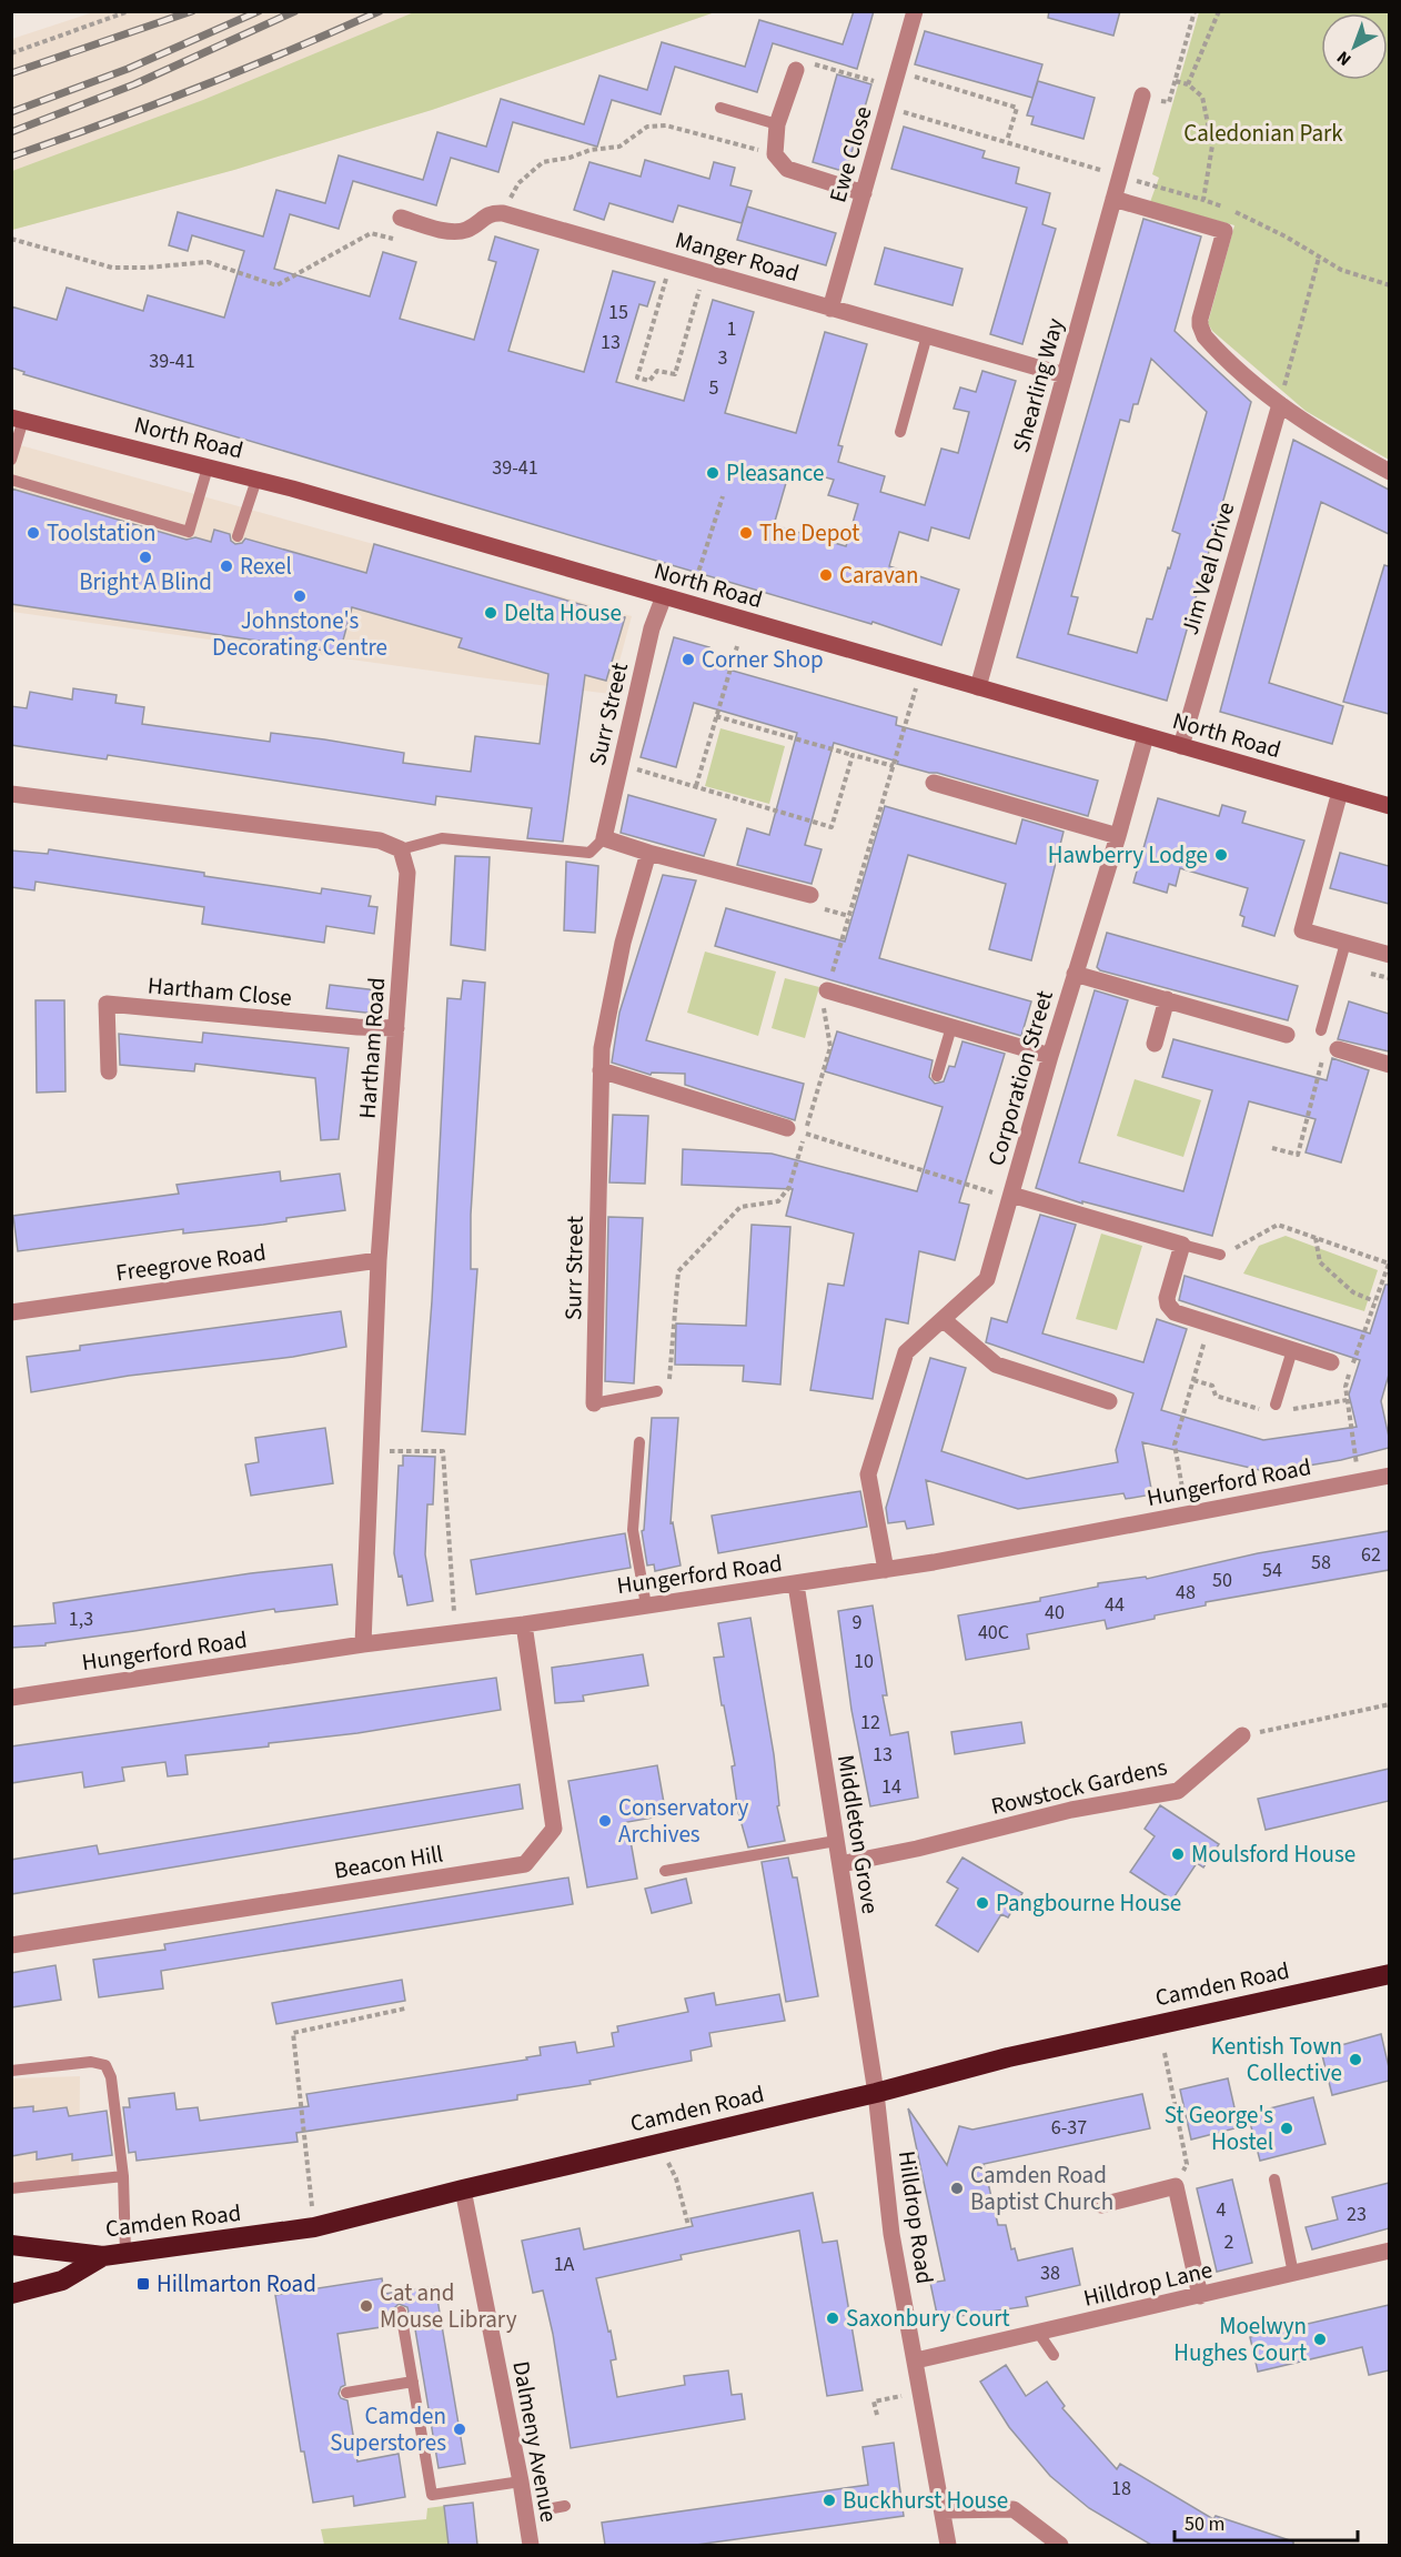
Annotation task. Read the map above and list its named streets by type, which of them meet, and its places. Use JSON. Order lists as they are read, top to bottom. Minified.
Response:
{"streets":{"highway":["Camden Road"],"street":["Ewe Close","Manger Road","Shearling Way","North Road","Jim Veal Drive","Surr Street","Hartham Close","Hartham Road","Corporation Street","Freegrove Road","Hungerford Road","Rowstock Gardens","Middleton Grove","Beacon Hill","Hilldrop Road","Hilldrop Lane","Dalmeny Avenue"]},"crossings":[["Ewe Close","Manger Road"],["Manger Road","Shearling Way"],["Shearling Way","North Road"],["North Road","Jim Veal Drive"],["North Road","Surr Street"],["North Road","Corporation Street"],["Hartham Close","Hartham Road"],["Hartham Road","Freegrove Road"],["Hartham Road","Hungerford Road"],["Corporation Street","Hungerford Road"],["Hungerford Road","Middleton Grove"],["Hungerford Road","Beacon Hill"],["Rowstock Gardens","Middleton Grove"],["Middleton Grove","Camden Road"],["Middleton Grove","Hilldrop Road"],["Camden Road","Hilldrop Road"],["Camden Road","Dalmeny Avenue"],["Hilldrop Road","Hilldrop Lane"]],"parks":["Caledonian Park"],"places":{"other":["Pleasance","Toolstation","The Depot","Bright A Blind","Rexel","Caravan","Johnstone's Decorating Centre","Delta House","Corner Shop","Hawberry Lodge","Conservatory Archives","Moulsford House","Pangbourne House","Kentish Town Collective","St George's Hostel","Camden Road Baptist Church","Cat and Mouse Library","Saxonbury Court","Moelwyn Hughes Court","Camden Superstores","Buckhurst House"],"transit":["Hillmarton Road"]},"house_numbers":["15","1","13","3","39-41","5","39-41","62","58","54","50","48","44","40","1,3","9","40C","10","12","13","14","6-37","4","23","2","1A","38","18"],"scale_bar":"50 m","north":"bottom left"}
